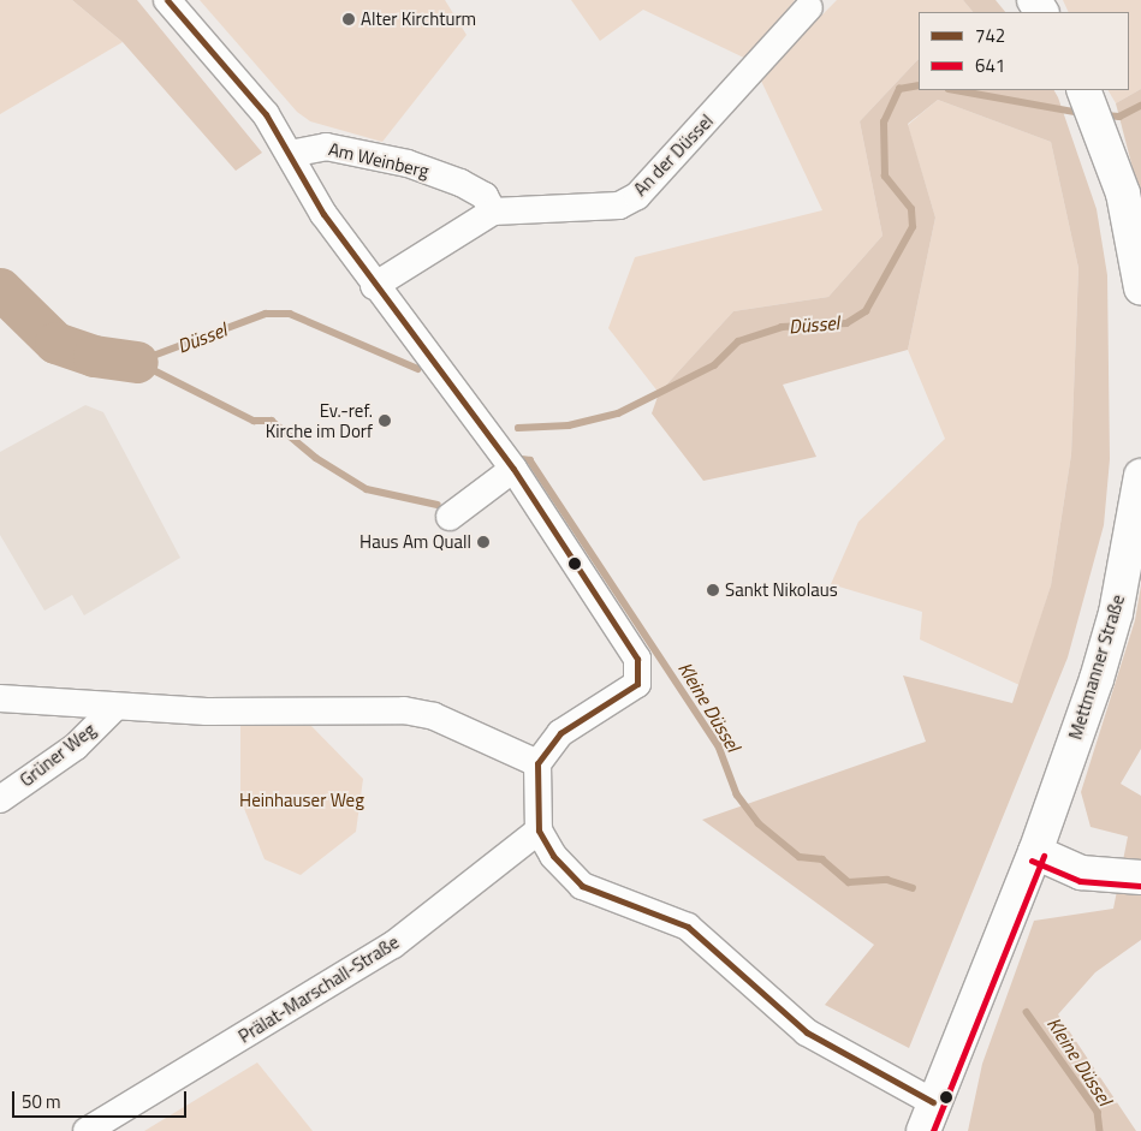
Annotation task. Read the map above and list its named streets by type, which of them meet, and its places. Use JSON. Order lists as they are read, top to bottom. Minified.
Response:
{"streets":{"main road":["Mettmanner Straße"],"street":["An der Düssel","Am Weinberg","Grüner Weg","Prälat-Marschall-Straße"]},"crossings":[["An der Düssel","Am Weinberg"]],"water":["Düssel","Kleine Düssel"],"parks":["Heinhauser Weg"],"places":["Alter Kirchturm","Ev.-ref. Kirche im Dorf","Haus Am Quall","Sankt Nikolaus"],"lines":["transit line 742","transit line 641"],"legend":["742","641"],"scale_bar":"50 m"}
